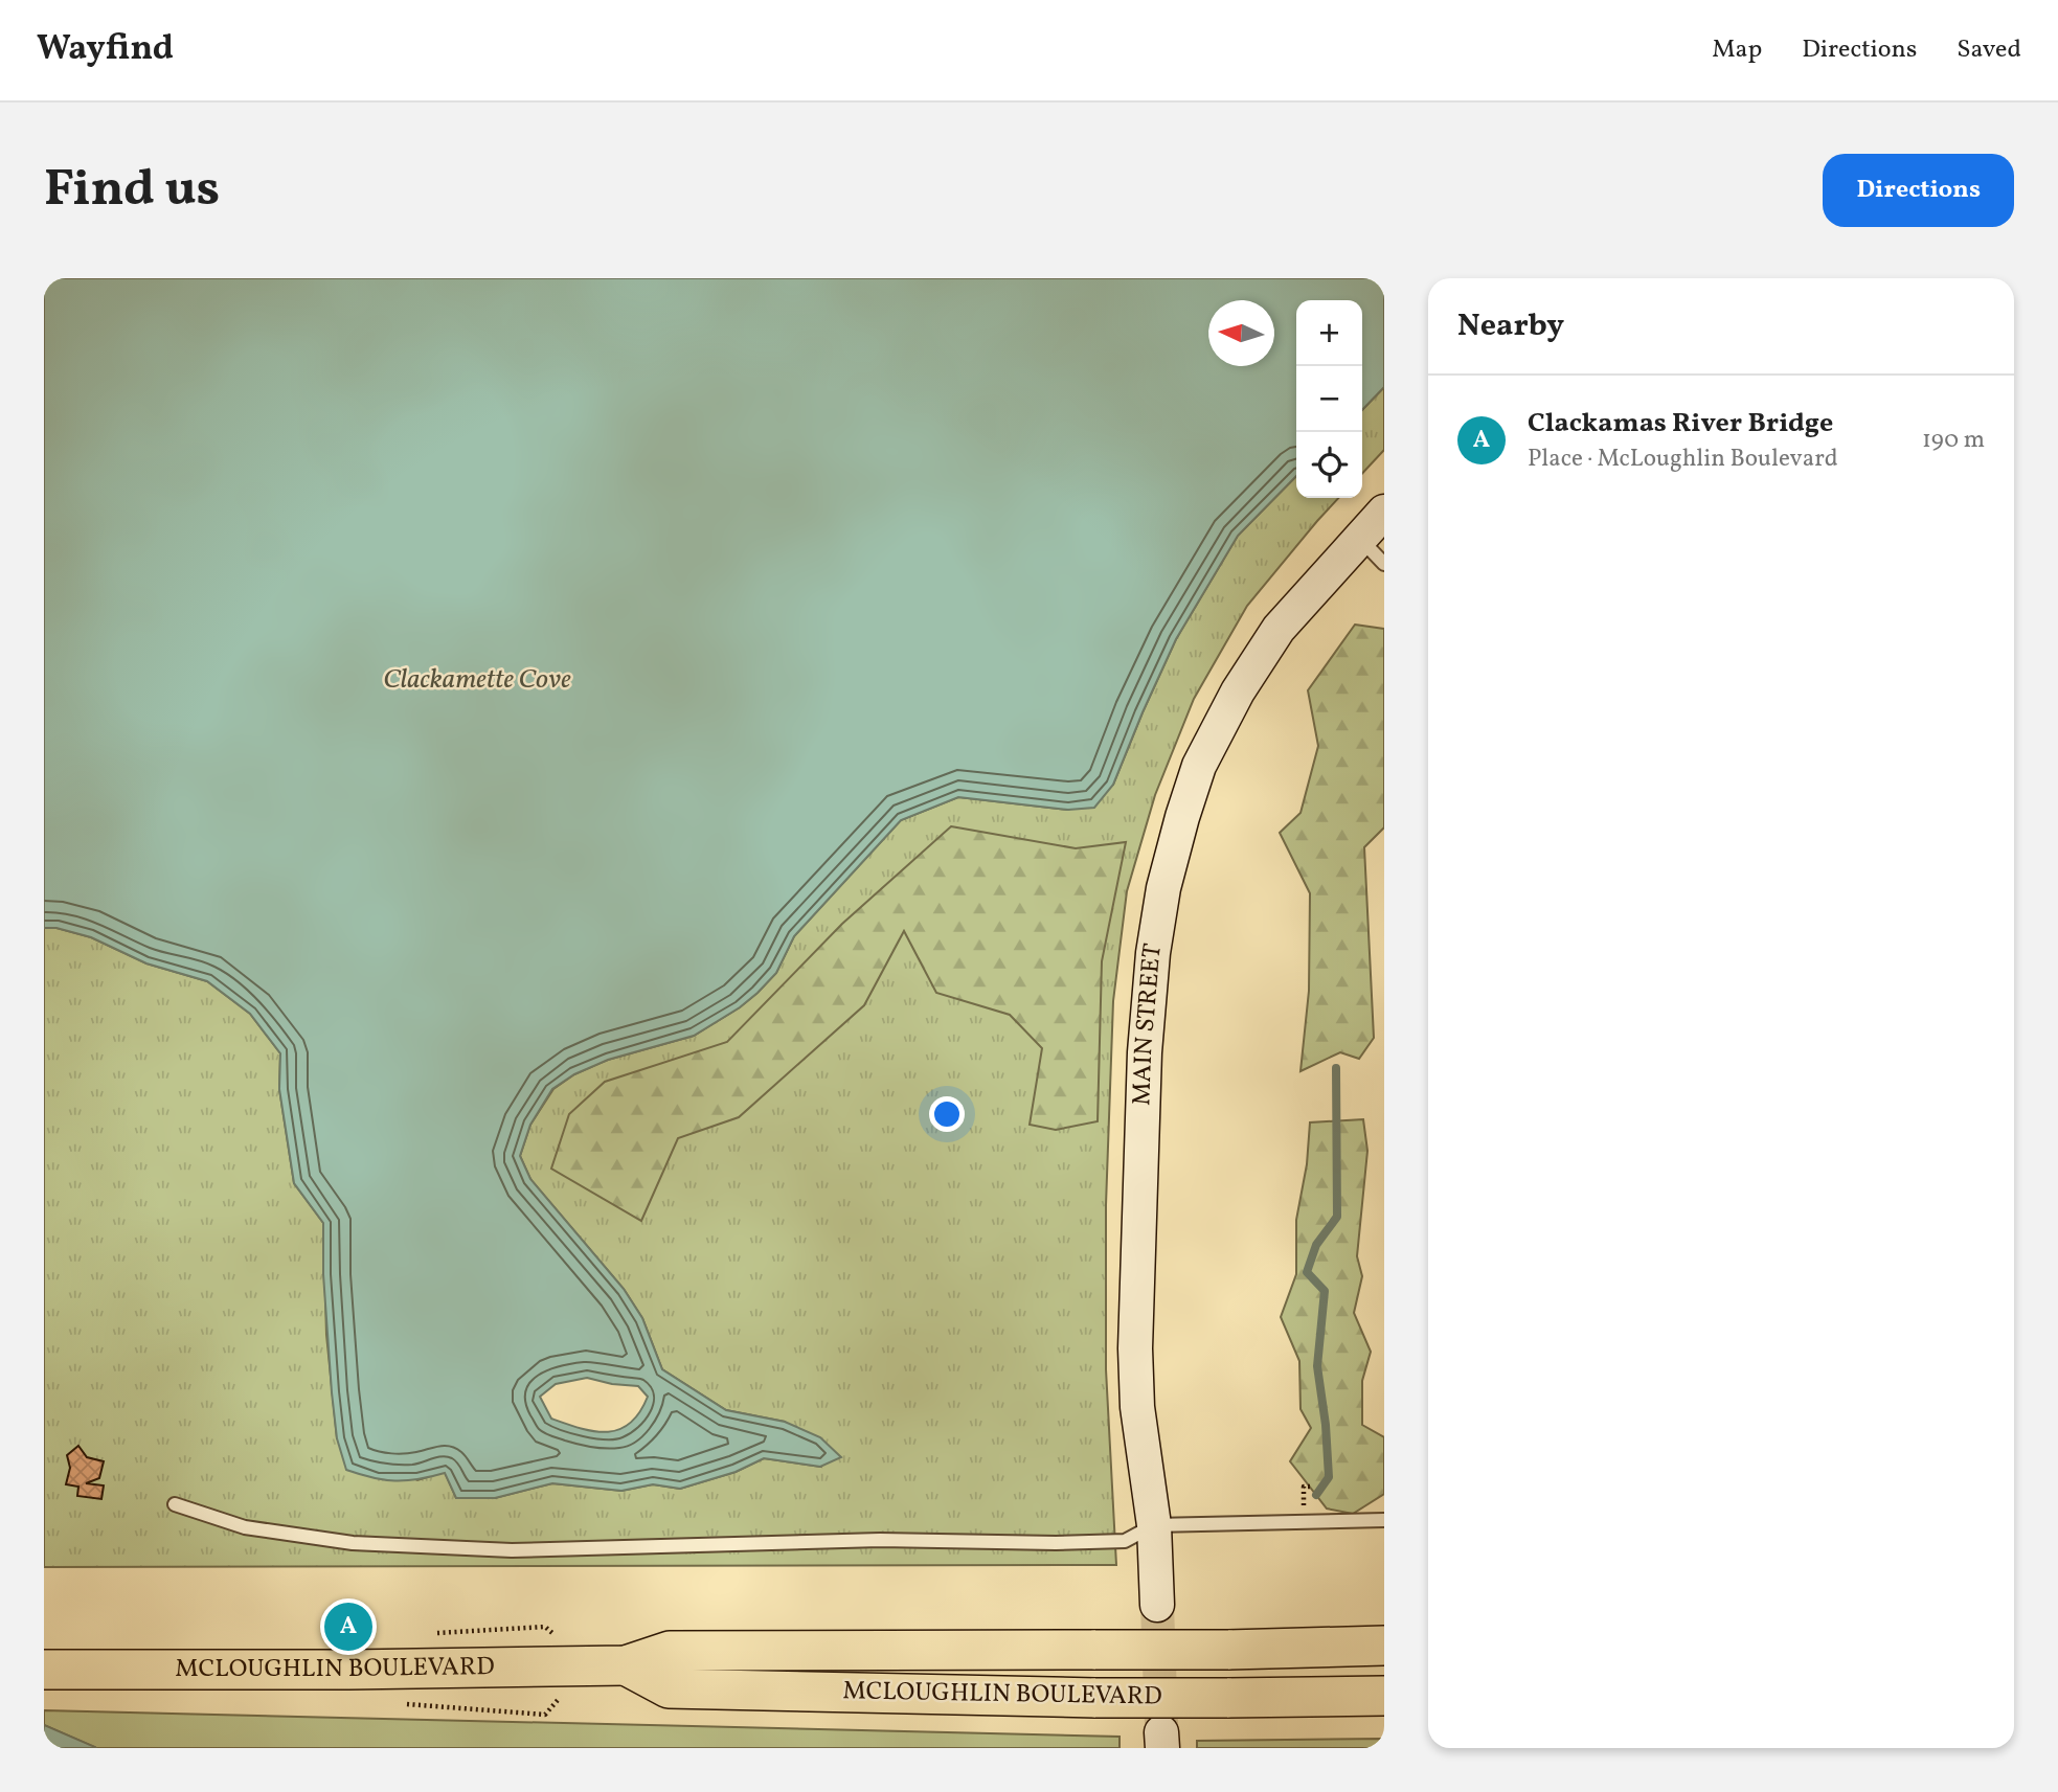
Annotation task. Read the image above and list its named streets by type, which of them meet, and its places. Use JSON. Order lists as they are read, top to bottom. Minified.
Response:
{"streets":{"main road":["MCLOUGHLIN BOULEVARD"],"street":["MAIN STREET"]},"water":["Clackamette Cove"],"north":"left","page":{"header":"Wayfind","nav":["Map","Directions","Saved"],"buttons":"Directions","title":"Find us","heading":"Nearby","map_buttons":["+","−"],"list":[{"mark":"A","name":"Clackamas River Bridge","note":"Place · McLoughlin Boulevard","value":"190 m"}],"pins":"A"}}
